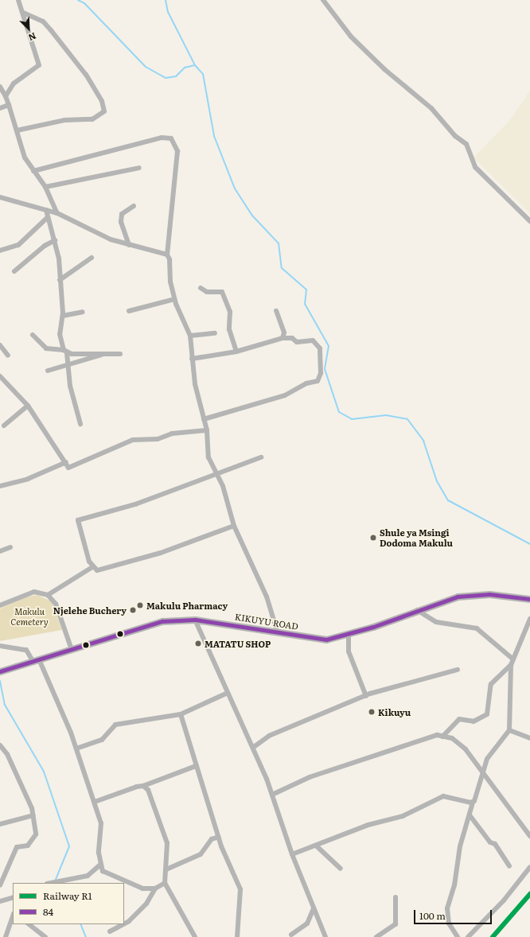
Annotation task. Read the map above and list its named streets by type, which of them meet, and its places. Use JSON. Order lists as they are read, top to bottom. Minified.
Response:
{"streets":{"main road":["KIKUYU ROAD"]},"parks":["Makulu Cemetery"],"places":["Shule ya Msingi Dodoma Makulu","Makulu Pharmacy","Njelehe Buchery","MATATU SHOP","Kikuyu"],"lines":["transit line 84","rail line R1"],"legend":["Railway R1","84"],"scale_bar":"100 m","north":"bottom right"}
